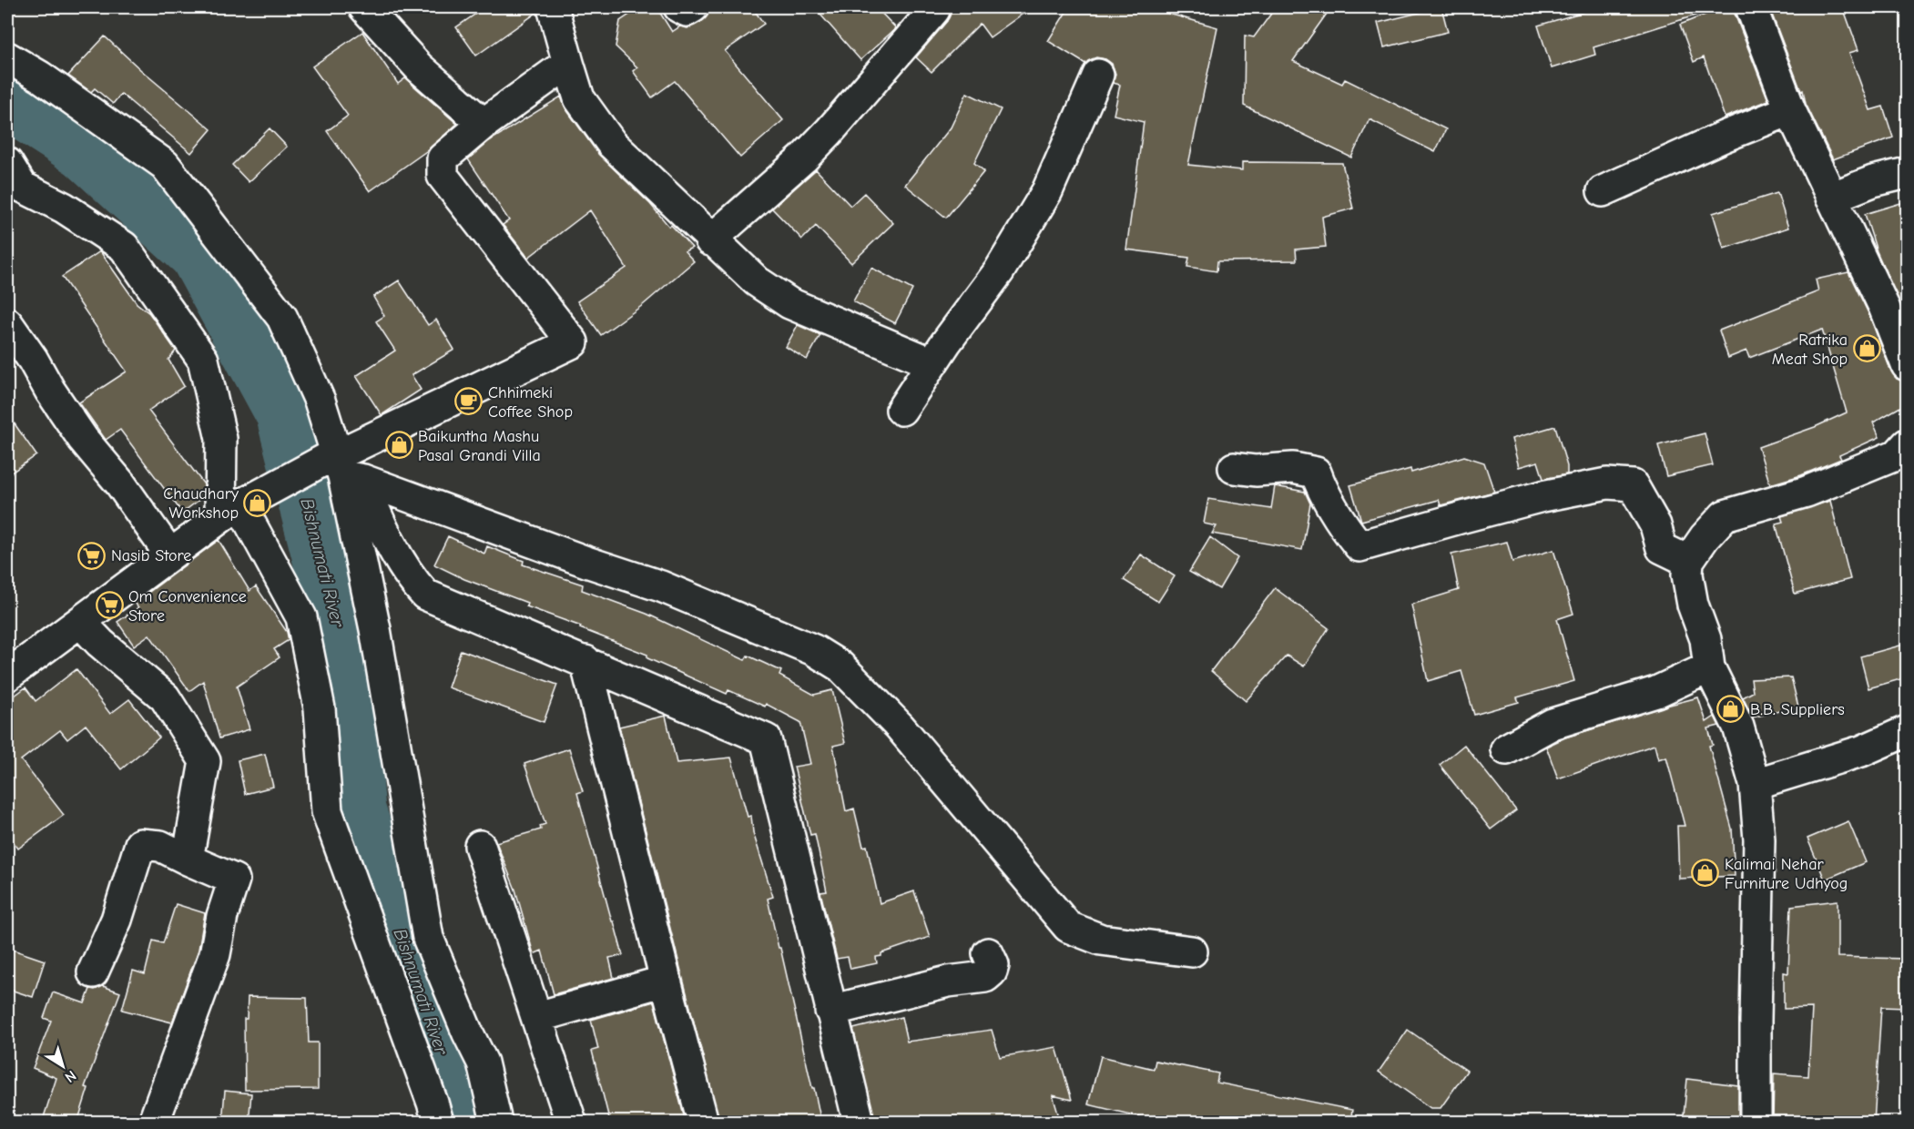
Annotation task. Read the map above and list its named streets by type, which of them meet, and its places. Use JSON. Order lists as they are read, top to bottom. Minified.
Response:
{"water":["Bishnumati River"],"places":{"shop":["Ratrika Meat Shop","Baikuntha Mashu Pasal Grandi Villa","Chaudhary Workshop","B.B. Suppliers","Kalimai Nehar Furniture Udhyog"],"cafe":["Chhimeki Coffee Shop"],"supermarket":["Nasib Store","Om Convenience Store"]},"north":"bottom right"}
